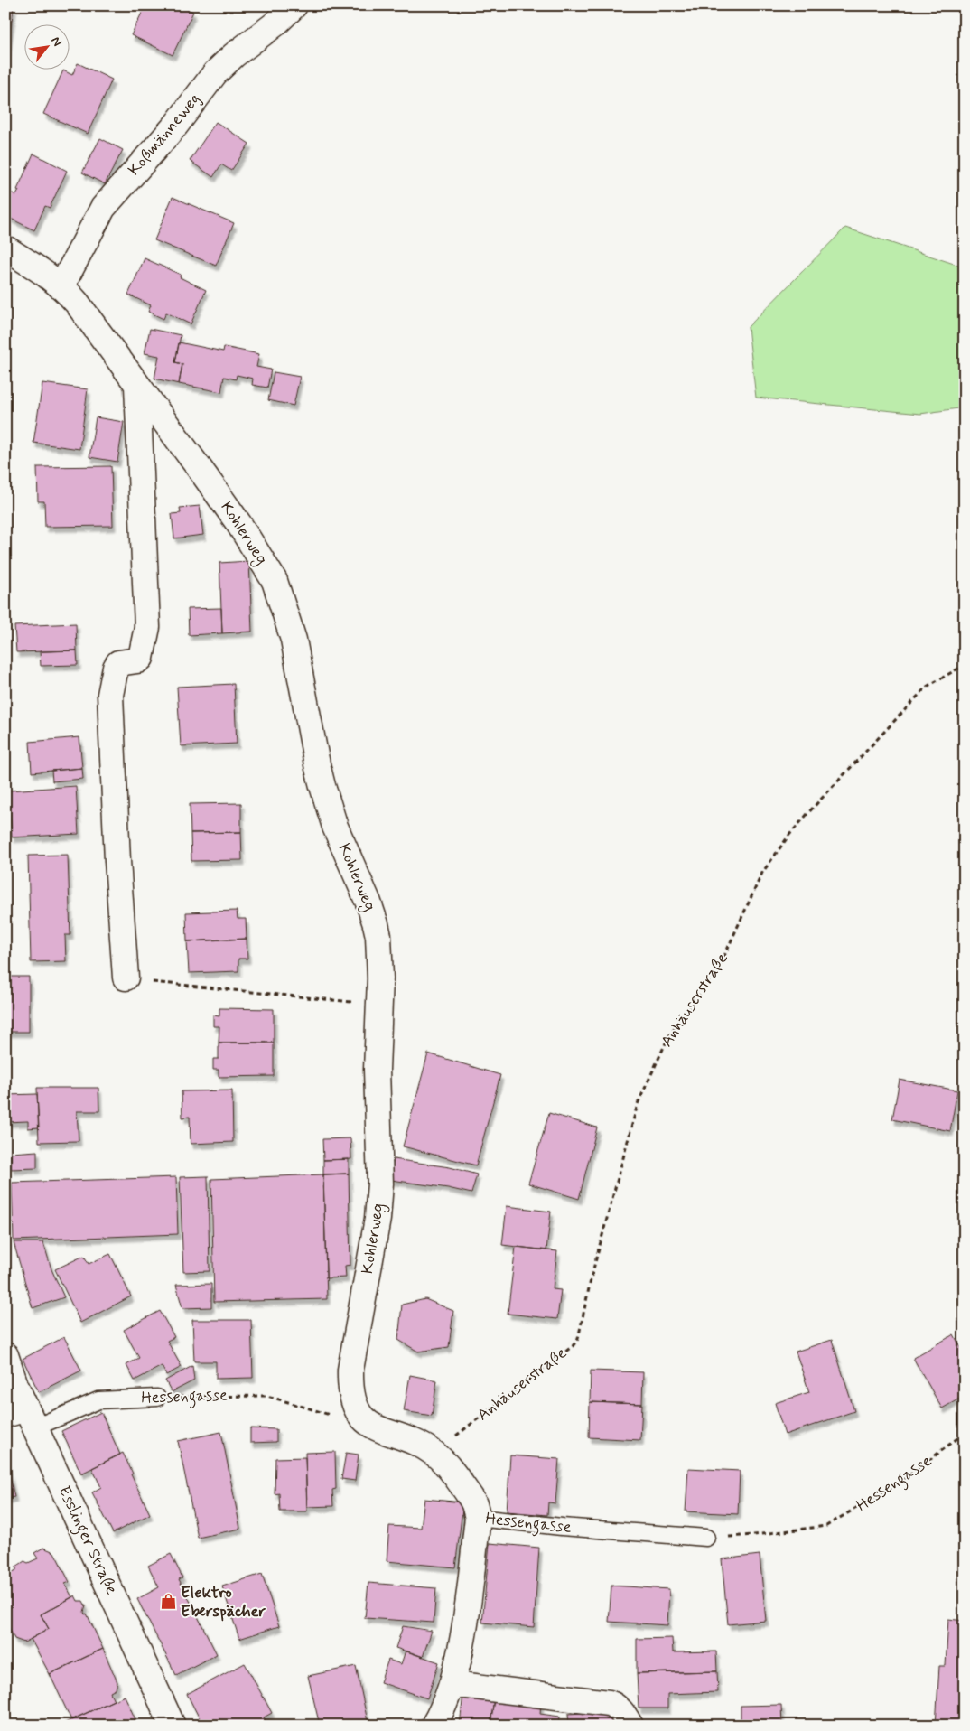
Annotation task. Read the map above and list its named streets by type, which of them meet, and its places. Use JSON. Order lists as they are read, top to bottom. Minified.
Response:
{"streets":{"street":["Koßmänneweg","Kohlerweg","Hessengasse","Esslinger Straße"],"path":["Anhäuserstraße"]},"crossings":[["Koßmänneweg","Kohlerweg"],["Kohlerweg","Hessengasse"],["Anhäuserstraße","Hessengasse"],["Hessengasse","Esslinger Straße"]],"places":{"shop":["Elektro Eberspächer"]},"north":"top right"}
